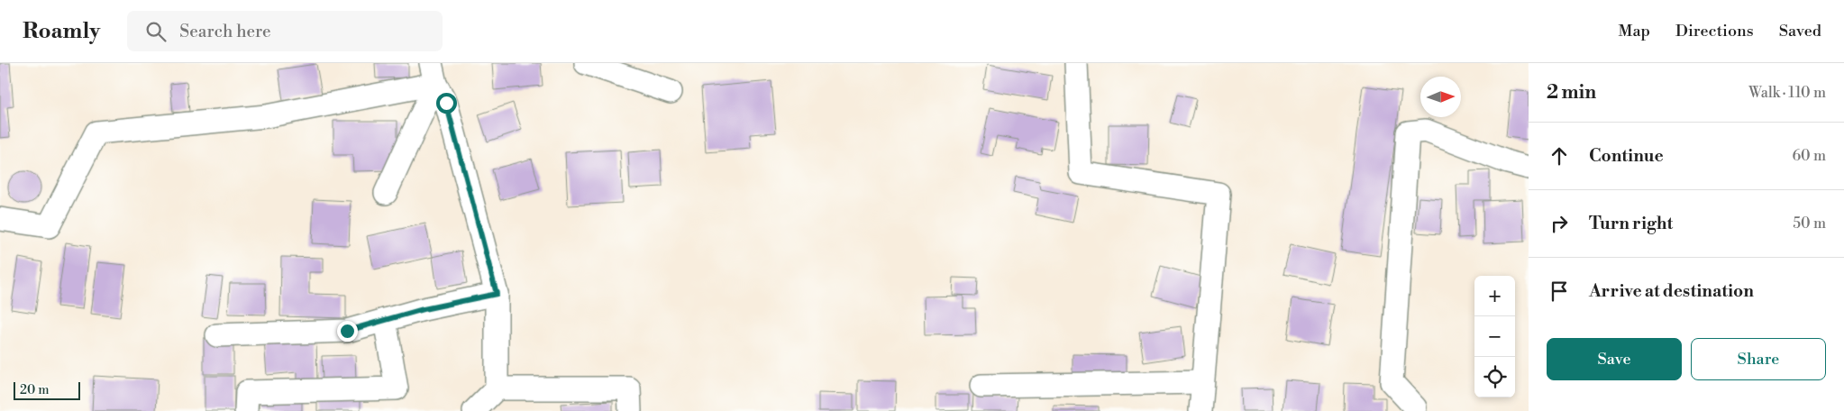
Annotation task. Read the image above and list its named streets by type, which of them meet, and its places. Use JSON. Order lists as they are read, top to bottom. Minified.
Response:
{"scale_bar":"20 m","north":"right","page":{"header":"Roamly","search":"Search here","nav":["Map","Directions","Saved"],"heading":["2 min","Walk · 110 m"],"list":[["Continue","60 m"],["Turn right","50 m"],"Arrive at destination"],"map_buttons":["+","−"],"buttons":["Save","Share"],"scale":"20 m"}}
